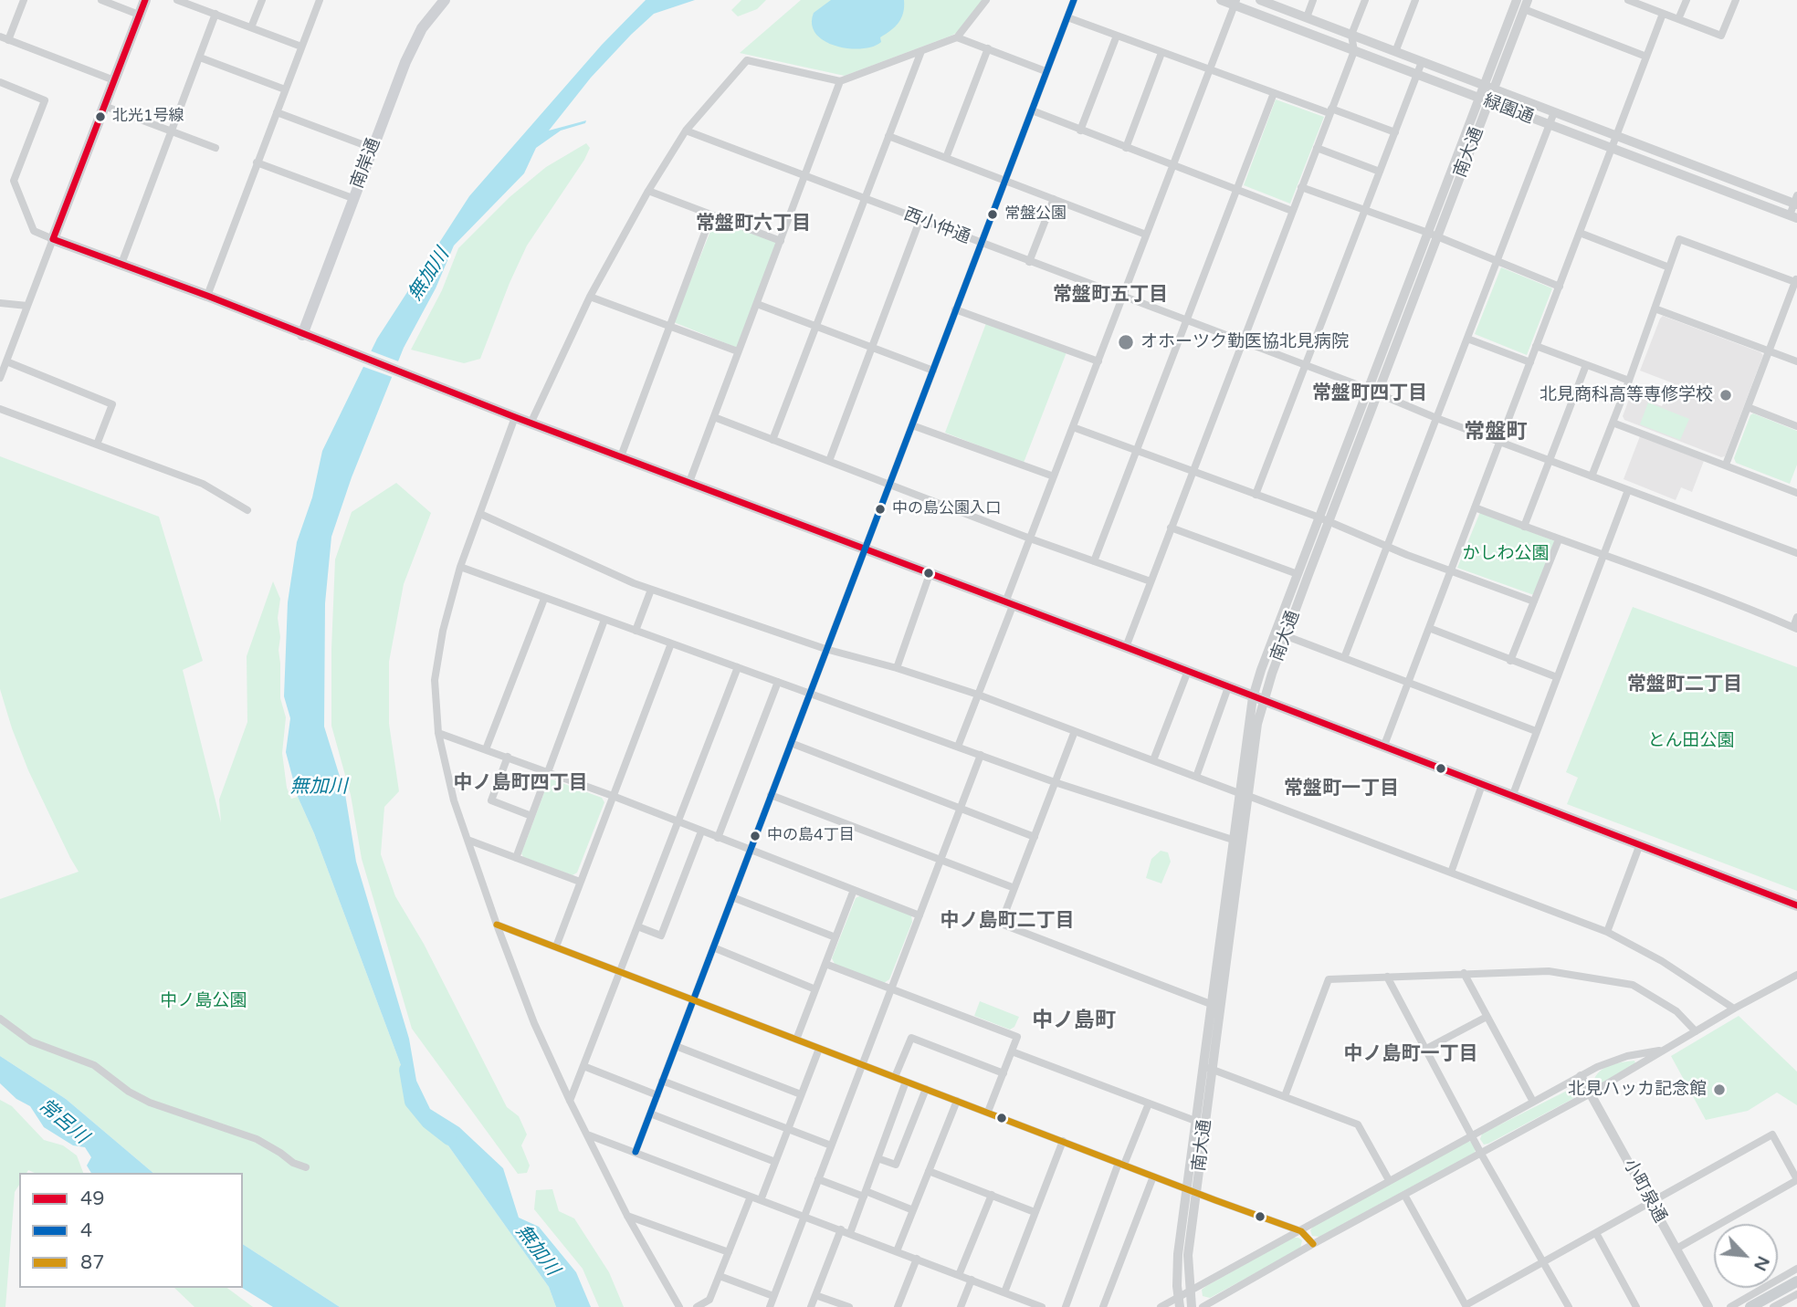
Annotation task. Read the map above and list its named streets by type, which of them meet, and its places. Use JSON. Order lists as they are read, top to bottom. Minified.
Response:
{"streets":{"main road":["南岸通"],"street":["緑園通","南大通","西小仲通","小町泉通"]},"crossings":[["緑園通","南大通"],["南大通","西小仲通"]],"districts":["常盤町六丁目","常盤町五丁目","常盤町四丁目","常盤町","常盤町二丁目","中ノ島町四丁目","常盤町一丁目","中ノ島町二丁目","中ノ島町","中ノ島町一丁目"],"water":["無加川","常呂川"],"parks":["かしわ公園","とん田公園","中ノ島公園"],"places":["北光1号線","常盤公園","オホーツク勤医協北見病院","北見商科高等専修学校","中の島公園入口","中の島4丁目","北見ハッカ記念館"],"lines":["transit line 49","transit line 4","transit line 87"],"legend":["49","4","87"],"north":"bottom right"}
